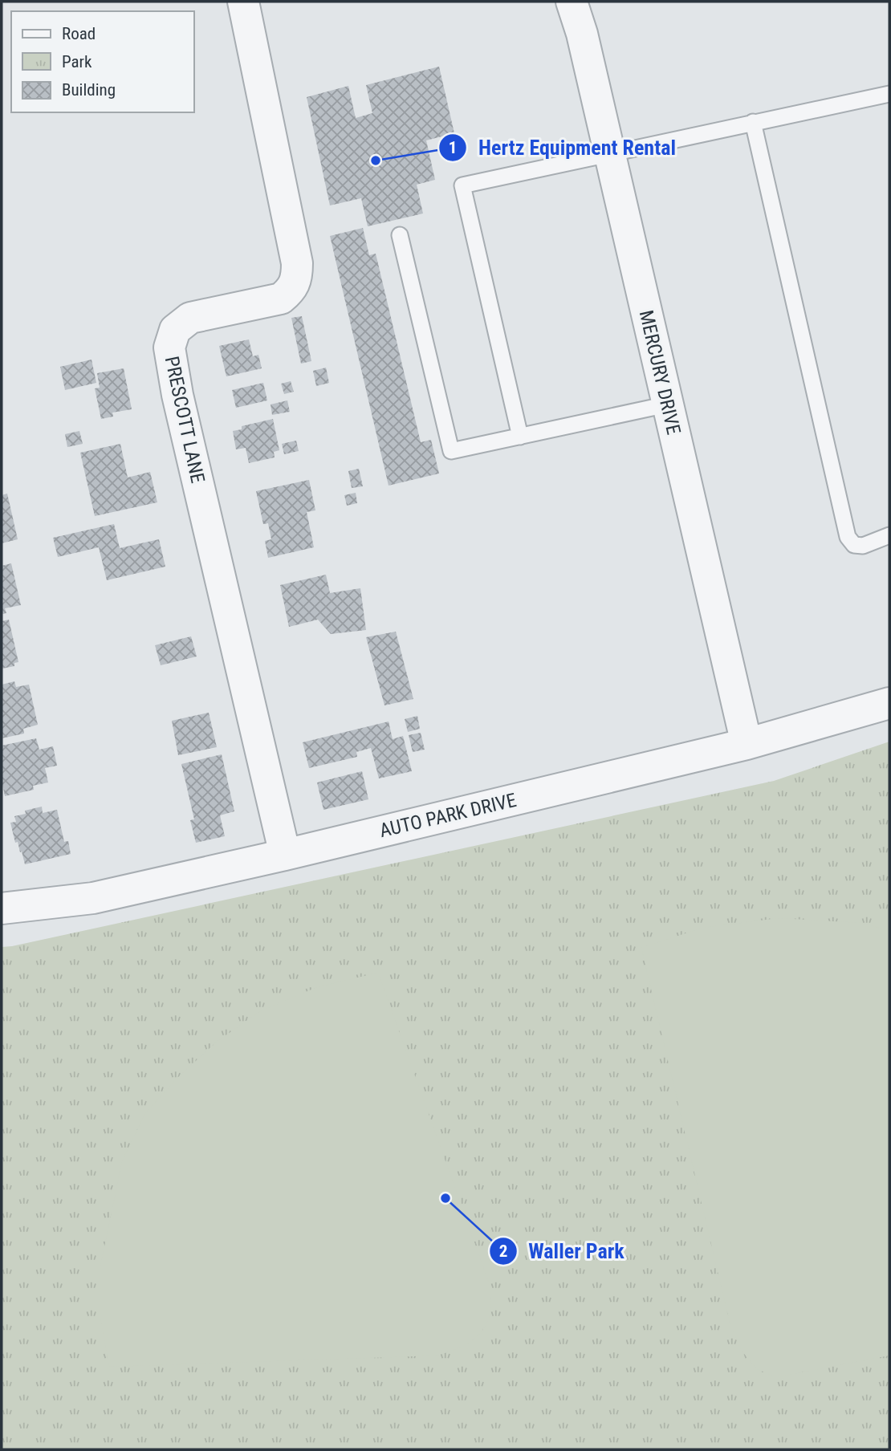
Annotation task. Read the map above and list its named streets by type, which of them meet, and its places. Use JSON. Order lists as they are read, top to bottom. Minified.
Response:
{"streets":{"street":["MERCURY DRIVE","PRESCOTT LANE","AUTO PARK DRIVE"]},"crossings":[["MERCURY DRIVE","AUTO PARK DRIVE"],["PRESCOTT LANE","AUTO PARK DRIVE"]],"places":["Hertz Equipment Rental","Waller Park"],"legend":["Road","Park","Building"]}
